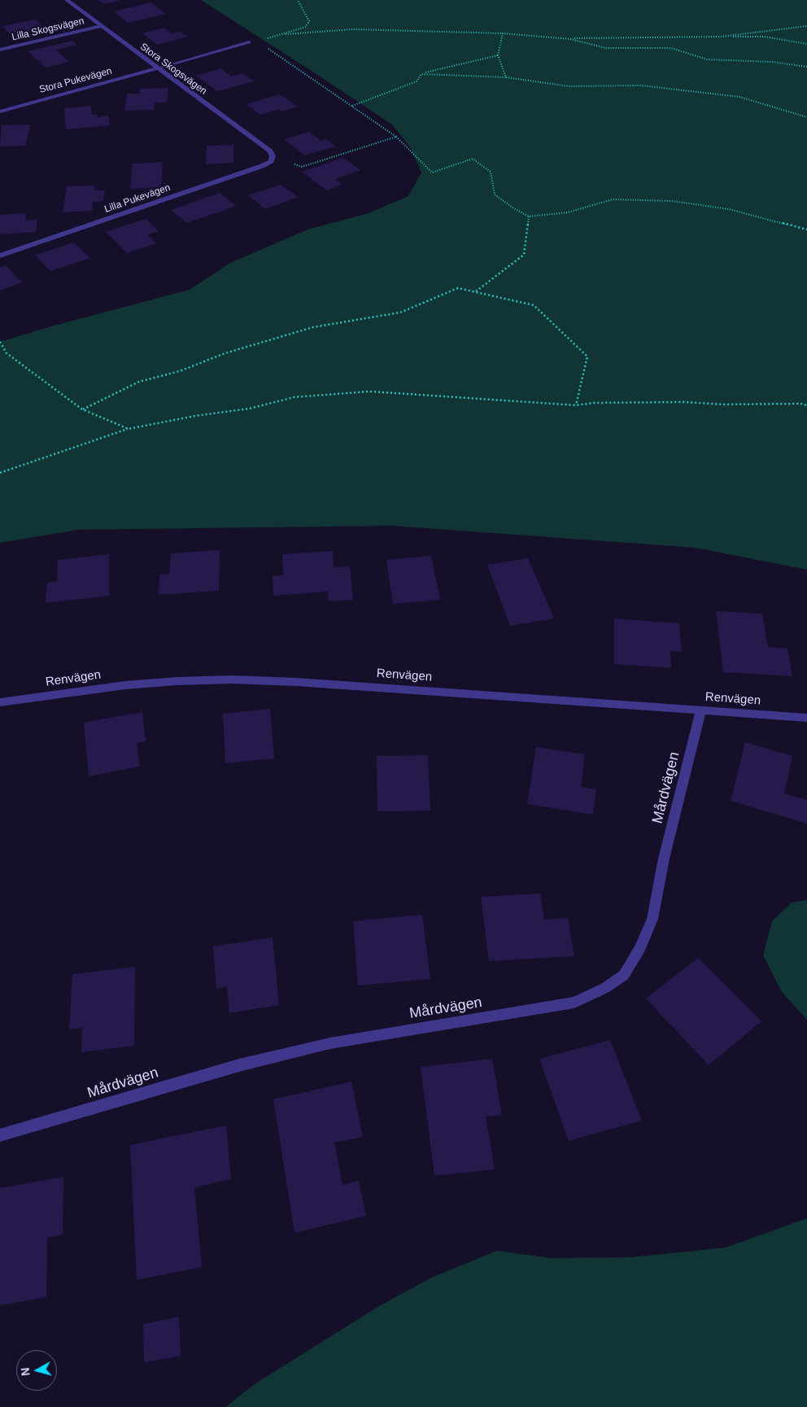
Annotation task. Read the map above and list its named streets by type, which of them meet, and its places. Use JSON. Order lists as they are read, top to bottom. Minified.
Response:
{"streets":{"street":["Lilla Skogsvägen","Stora Skogsvägen","Stora Pukevägen","Lilla Pukevägen","Renvägen","Mårdvägen"]},"crossings":[["Lilla Skogsvägen","Stora Skogsvägen"],["Stora Skogsvägen","Stora Pukevägen"],["Stora Skogsvägen","Lilla Pukevägen"],["Renvägen","Mårdvägen"]],"north":"left"}
